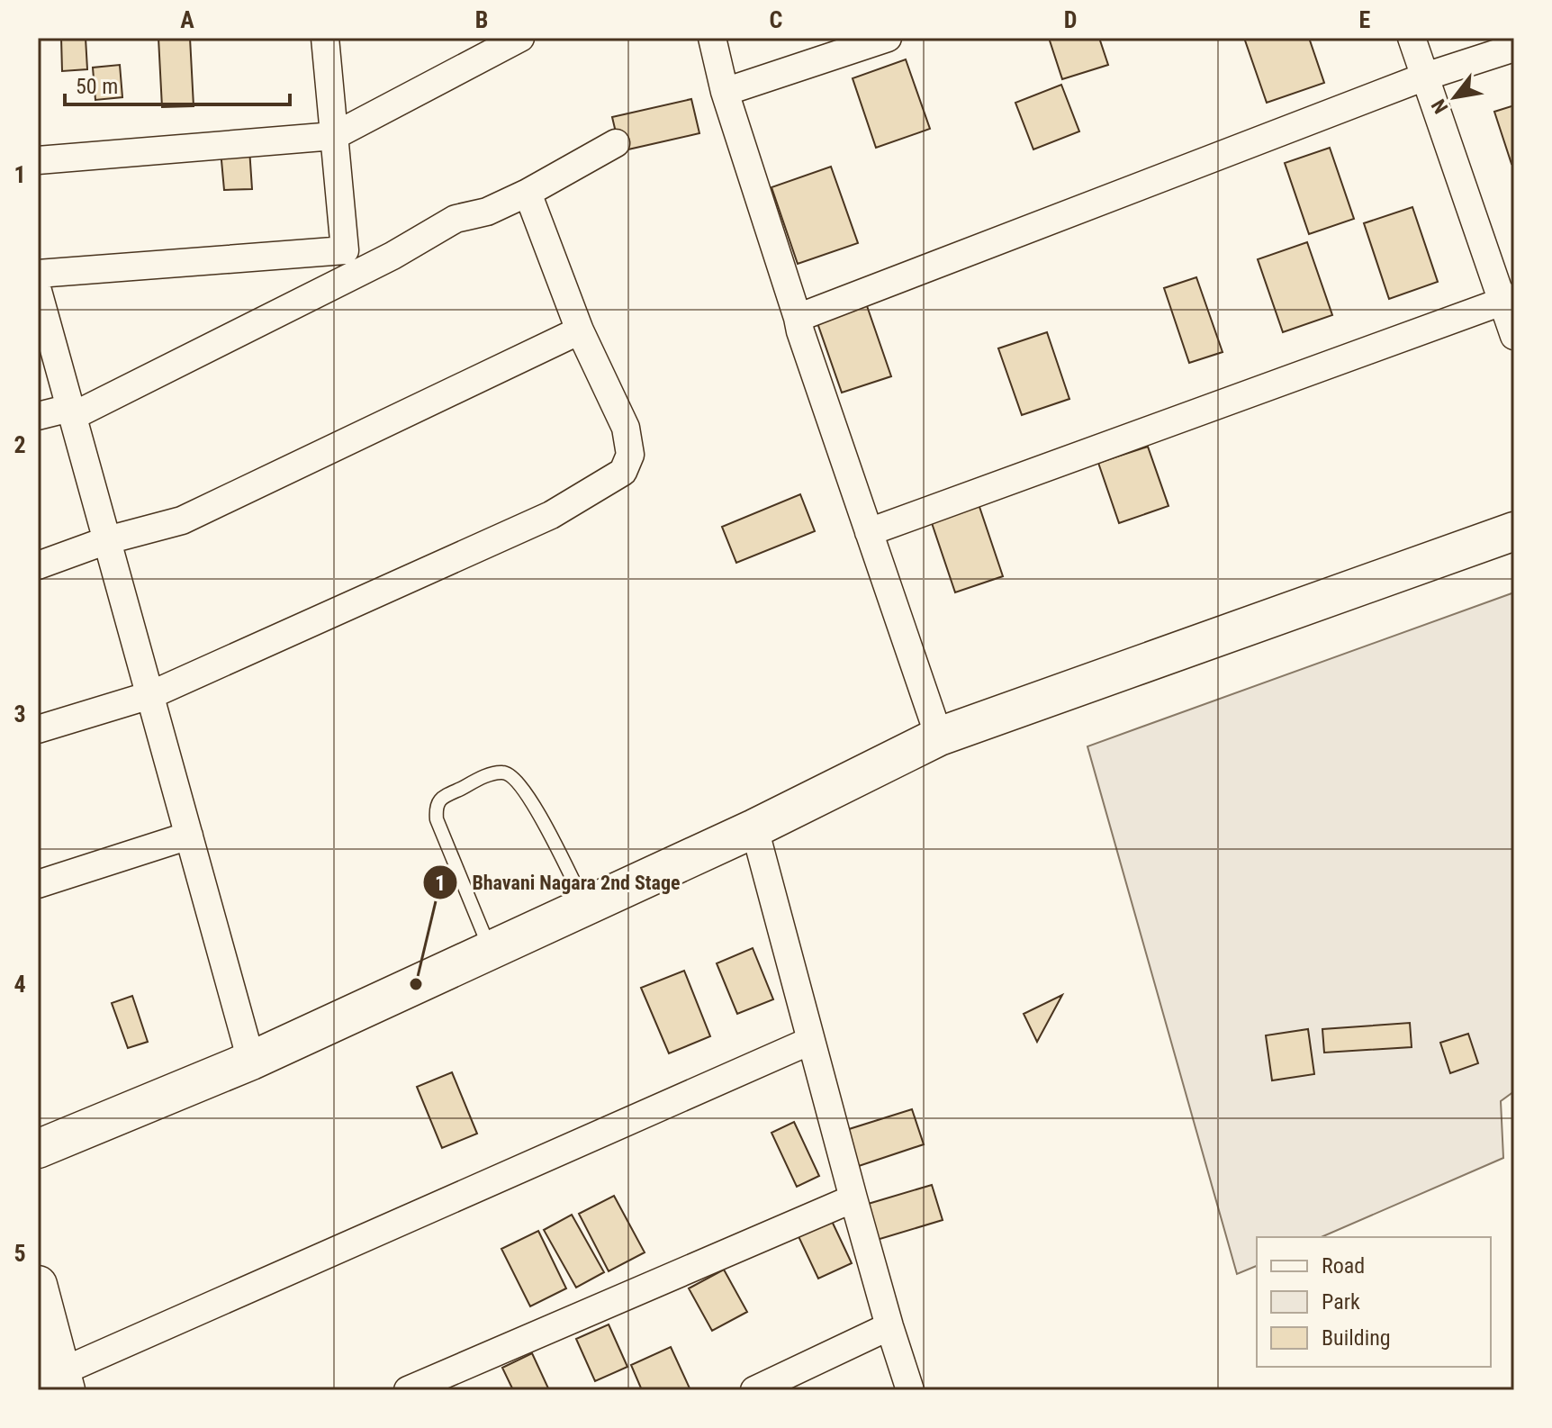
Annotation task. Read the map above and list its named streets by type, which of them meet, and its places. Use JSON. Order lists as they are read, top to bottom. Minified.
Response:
{"places":["Bhavani Nagara 2nd Stage"],"legend":["Road","Park","Building"],"scale_bar":"50 m","north":"bottom left","grid":{"columns":["A","B","C","D","E"],"rows":["1","2","3","4","5"]}}
